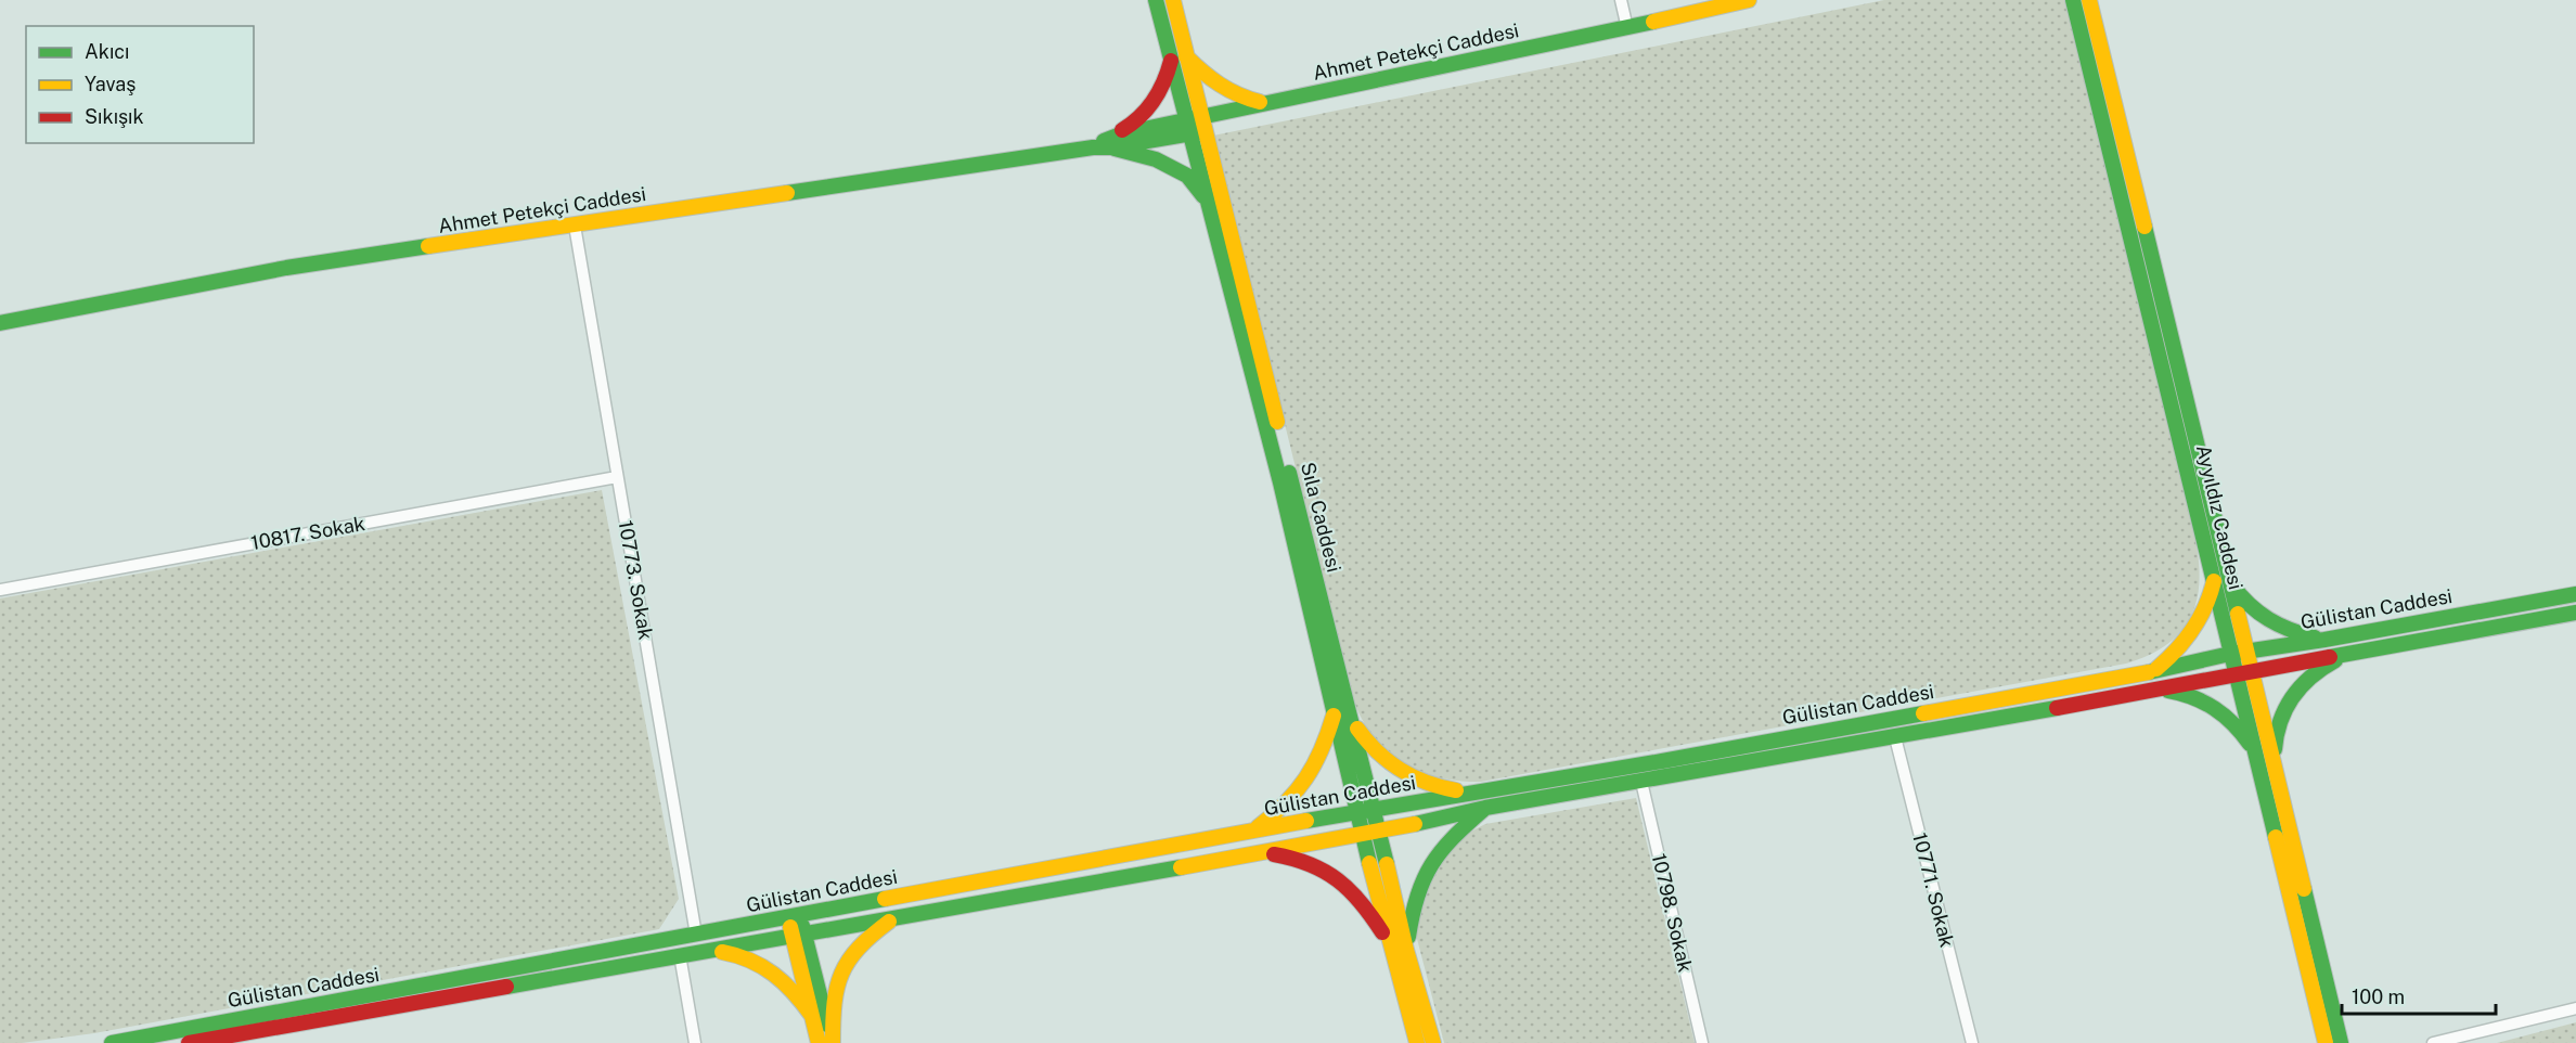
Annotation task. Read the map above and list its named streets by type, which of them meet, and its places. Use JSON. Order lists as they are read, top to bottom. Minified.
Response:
{"streets":{"street":["Ahmet Petekçi Caddesi","Sıla Caddesi","Ayyıldız Caddesi","10817. Sokak","10773. Sokak","Gülistan Caddesi","10771. Sokak","10798. Sokak"]},"crossings":[["Ahmet Petekçi Caddesi","Sıla Caddesi"],["Ahmet Petekçi Caddesi","10773. Sokak"],["Sıla Caddesi","Gülistan Caddesi"],["Ayyıldız Caddesi","Gülistan Caddesi"],["10817. Sokak","10773. Sokak"],["10773. Sokak","Gülistan Caddesi"],["Gülistan Caddesi","10771. Sokak"],["Gülistan Caddesi","10798. Sokak"]],"legend":["Akıcı","Yavaş","Sıkışık"],"scale_bar":"100 m"}
